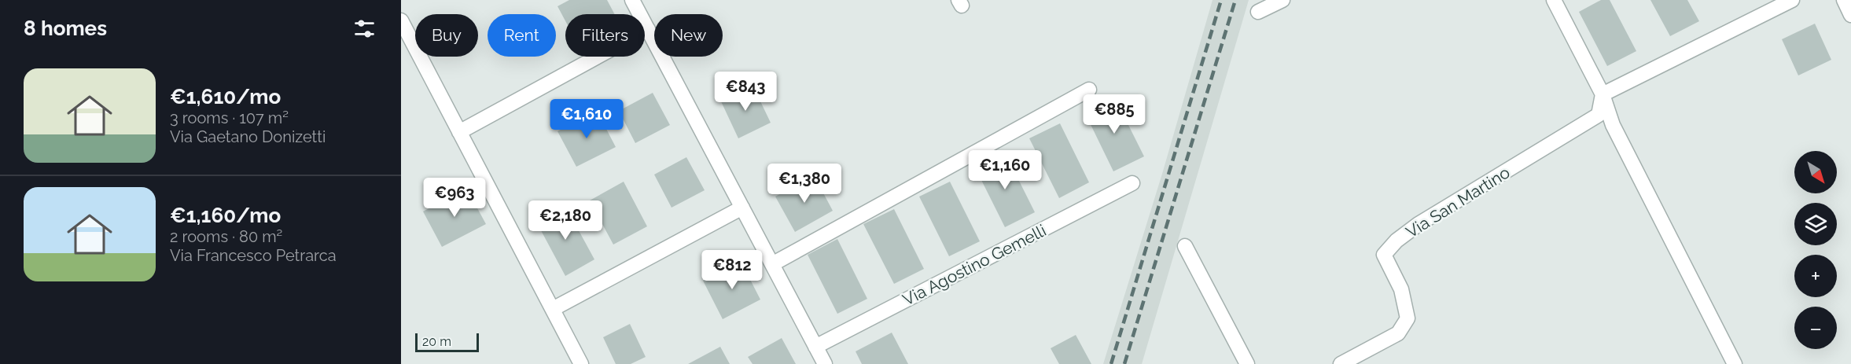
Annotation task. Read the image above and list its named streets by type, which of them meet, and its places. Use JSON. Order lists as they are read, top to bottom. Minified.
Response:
{"streets":{"street":["Via San Martino","Via Agostino Gemelli"]},"scale_bar":"20 m","north":"bottom right","page":{"heading":"8 homes","chip":["Buy","Rent","Filters","New"],"list":[{"name":"€1,610/mo","note":"3 rooms · 107 m² · Via Gaetano Donizetti"},{"name":"€1,160/mo","note":"2 rooms · 80 m² · Via Francesco Petrarca"}],"price":["€843","€885","€1,610","€1,160","€1,380","€963","€2,180","€812"],"map_buttons":["+","−"],"scale":"20 m"}}
